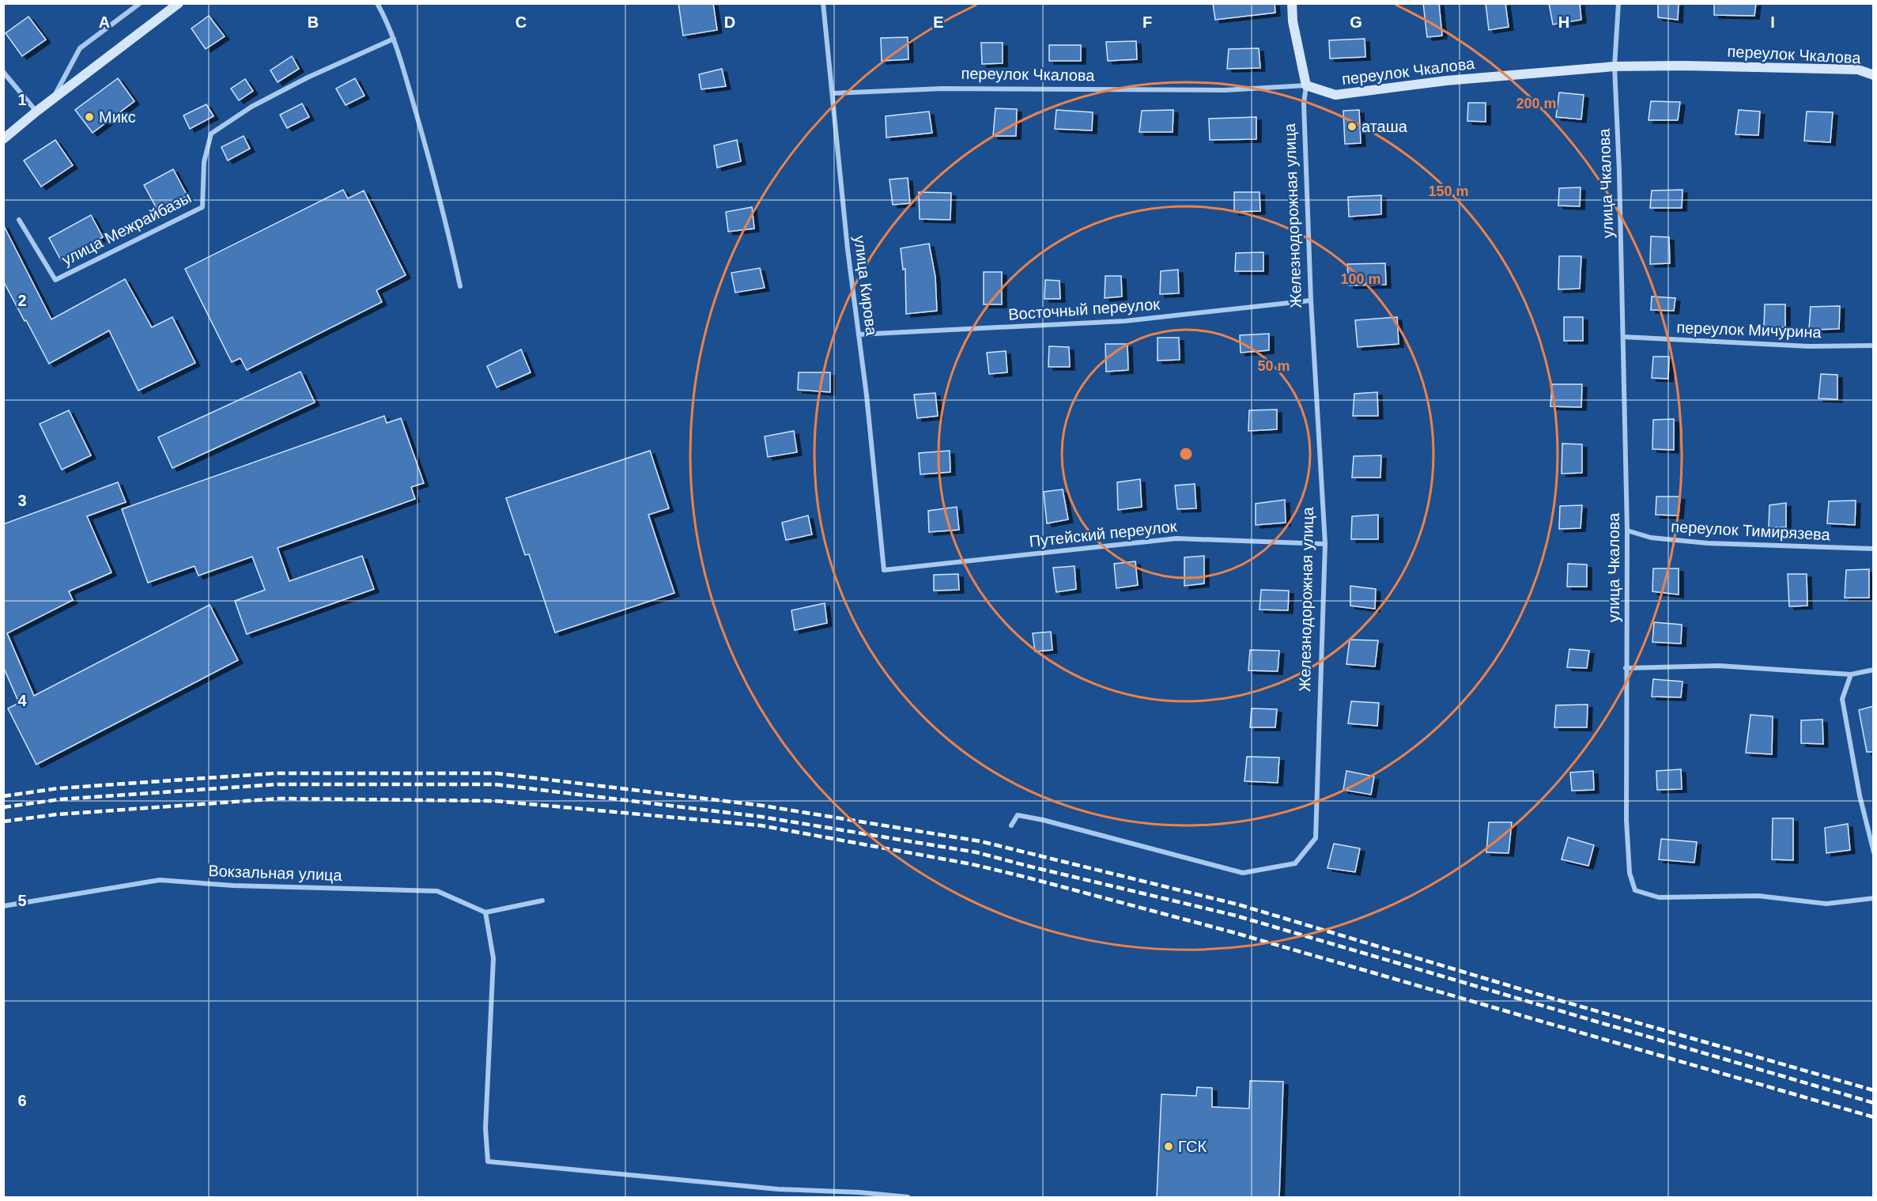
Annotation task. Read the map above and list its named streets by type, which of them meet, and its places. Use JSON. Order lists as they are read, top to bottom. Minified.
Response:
{"streets":{"street":["переулок Чкалова","улица Чкалова","Железнодорожная улица","улица Межрайбазы","улица Кирова","Восточный переулок","переулок Мичурина","переулок Тимирязева","Путейский переулок","Вокзальная улица"]},"crossings":[["переулок Чкалова","улица Чкалова"],["переулок Чкалова","Железнодорожная улица"],["переулок Чкалова","улица Кирова"],["улица Чкалова","переулок Мичурина"],["улица Чкалова","переулок Тимирязева"],["Железнодорожная улица","Восточный переулок"],["Железнодорожная улица","Путейский переулок"],["улица Кирова","Восточный переулок"],["улица Кирова","Путейский переулок"]],"places":["Микс","аташа","ГСК"],"grid":{"columns":["A","B","C","D","E","F","G","H","I"],"rows":["1","2","3","4","5","6"]},"rings":["200 m","150 m","100 m","50 m"]}
